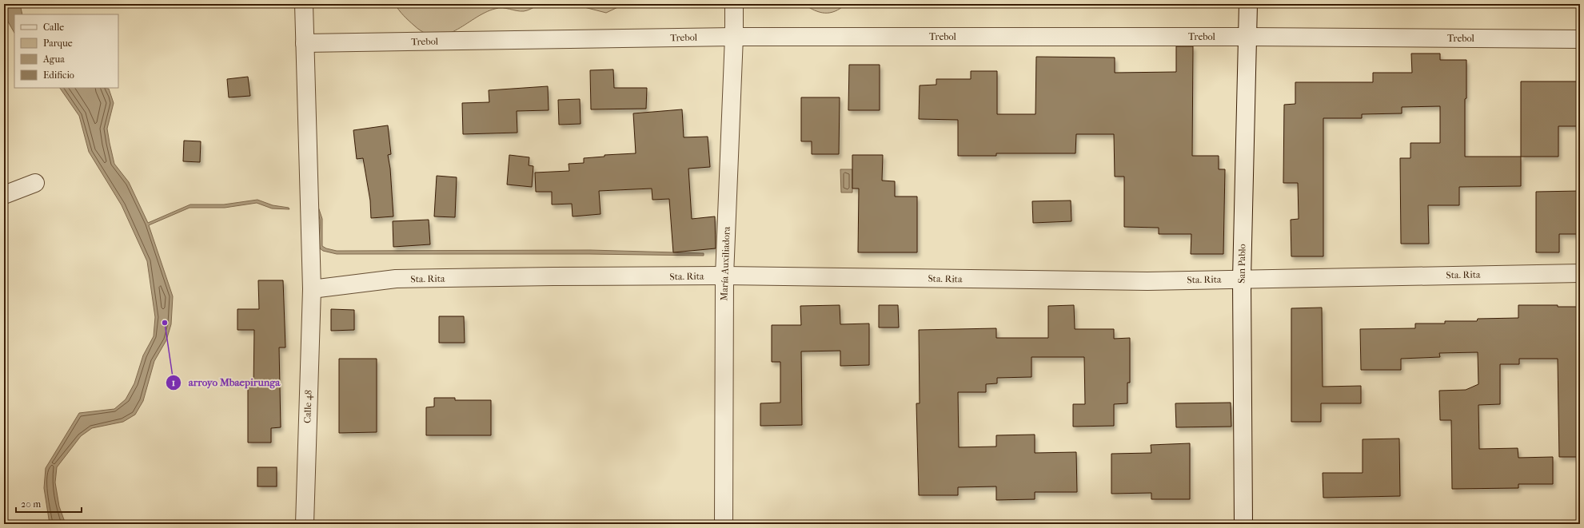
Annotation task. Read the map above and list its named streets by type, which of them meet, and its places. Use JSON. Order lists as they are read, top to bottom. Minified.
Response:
{"streets":{"street":["Trebol","María Auxiliadora","San Pablo","Sta. Rita","Calle 48"]},"crossings":[["Trebol","María Auxiliadora"],["Trebol","San Pablo"],["Trebol","Calle 48"],["María Auxiliadora","Sta. Rita"],["San Pablo","Sta. Rita"],["Sta. Rita","Calle 48"]],"places":["arroyo Mbaepirunga"],"legend":["Calle","Parque","Agua","Edificio"],"scale_bar":"20 m"}
